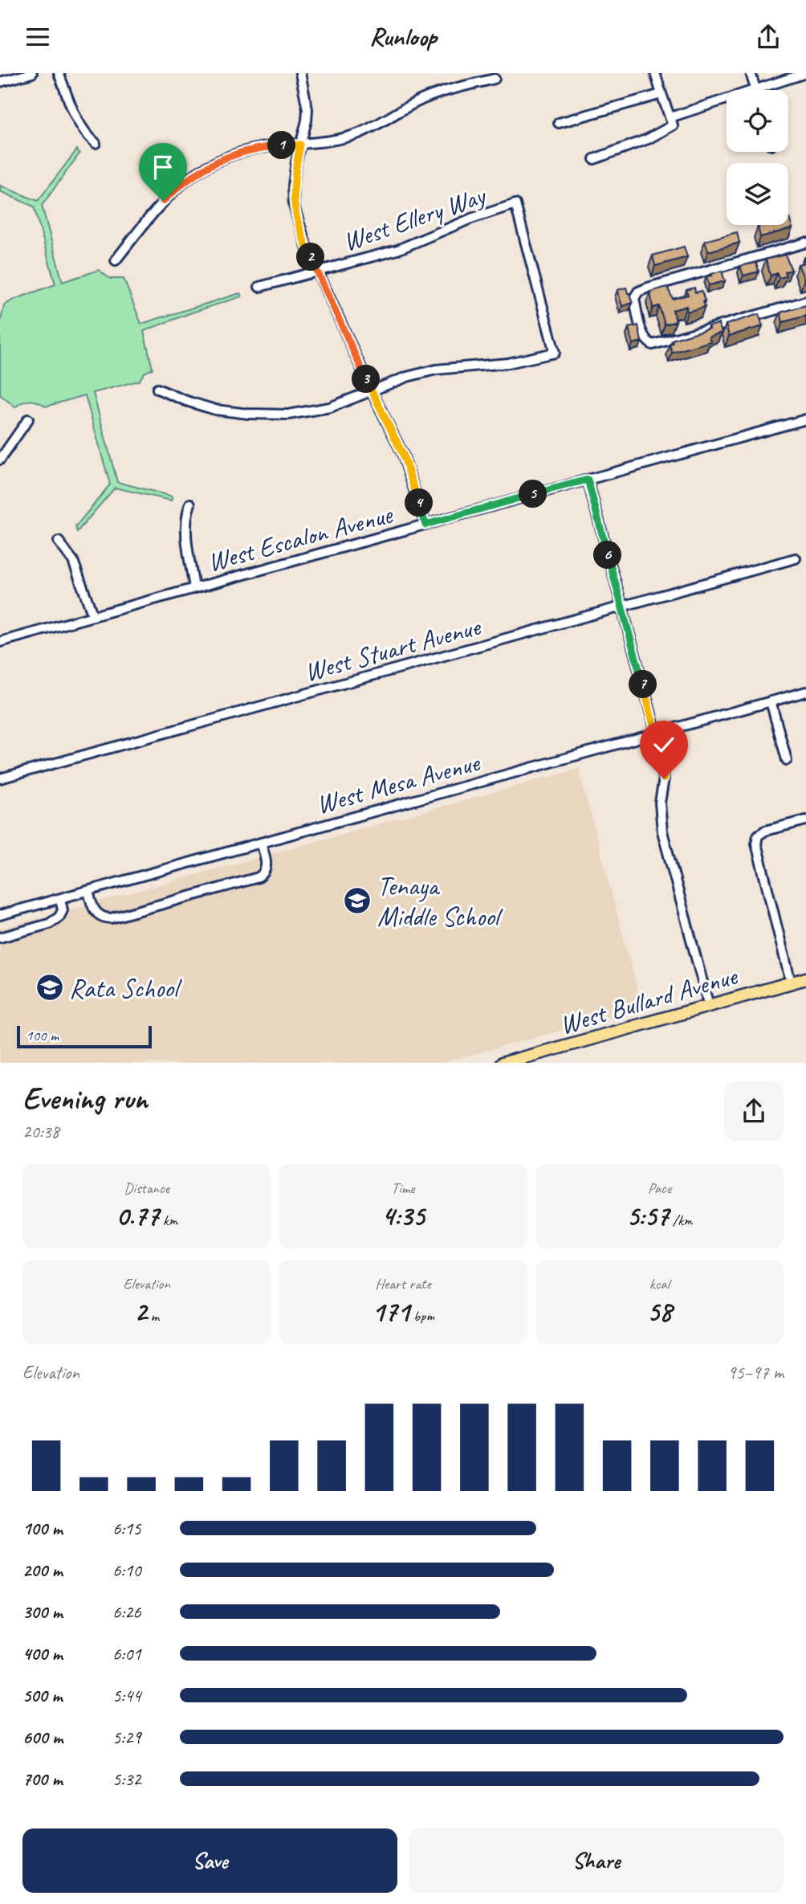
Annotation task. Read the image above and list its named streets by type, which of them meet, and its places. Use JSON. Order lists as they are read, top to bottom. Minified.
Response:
{"streets":{"main road":["West Bullard Avenue"],"street":["West Ellery Way","West Escalon Avenue","West Stuart Avenue","West Mesa Avenue"]},"places":{"school or university":["Tenaya Middle School","Rata School"]},"scale_bar":"100 m","page":{"header":"Runloop","pins":["1","2","3","5","4","6","7"],"scale":"100 m","heading":["Evening run","20:38"],"stats":[["Distance","0.77 km"],["Time","4:35"],["Pace","5:57 /km"],["Elevation","2 m"],["Heart rate","171 bpm"],["kcal","58"]],"chart":["Elevation","95–97 m"],"list":[{"name":"100 m","note":"6:15"},{"name":"200 m","note":"6:10"},{"name":"300 m","note":"6:26"},{"name":"400 m","note":"6:01"},{"name":"500 m","note":"5:44"},{"name":"600 m","note":"5:29"},{"name":"700 m","note":"5:32"}],"buttons":["Save","Share"]}}
